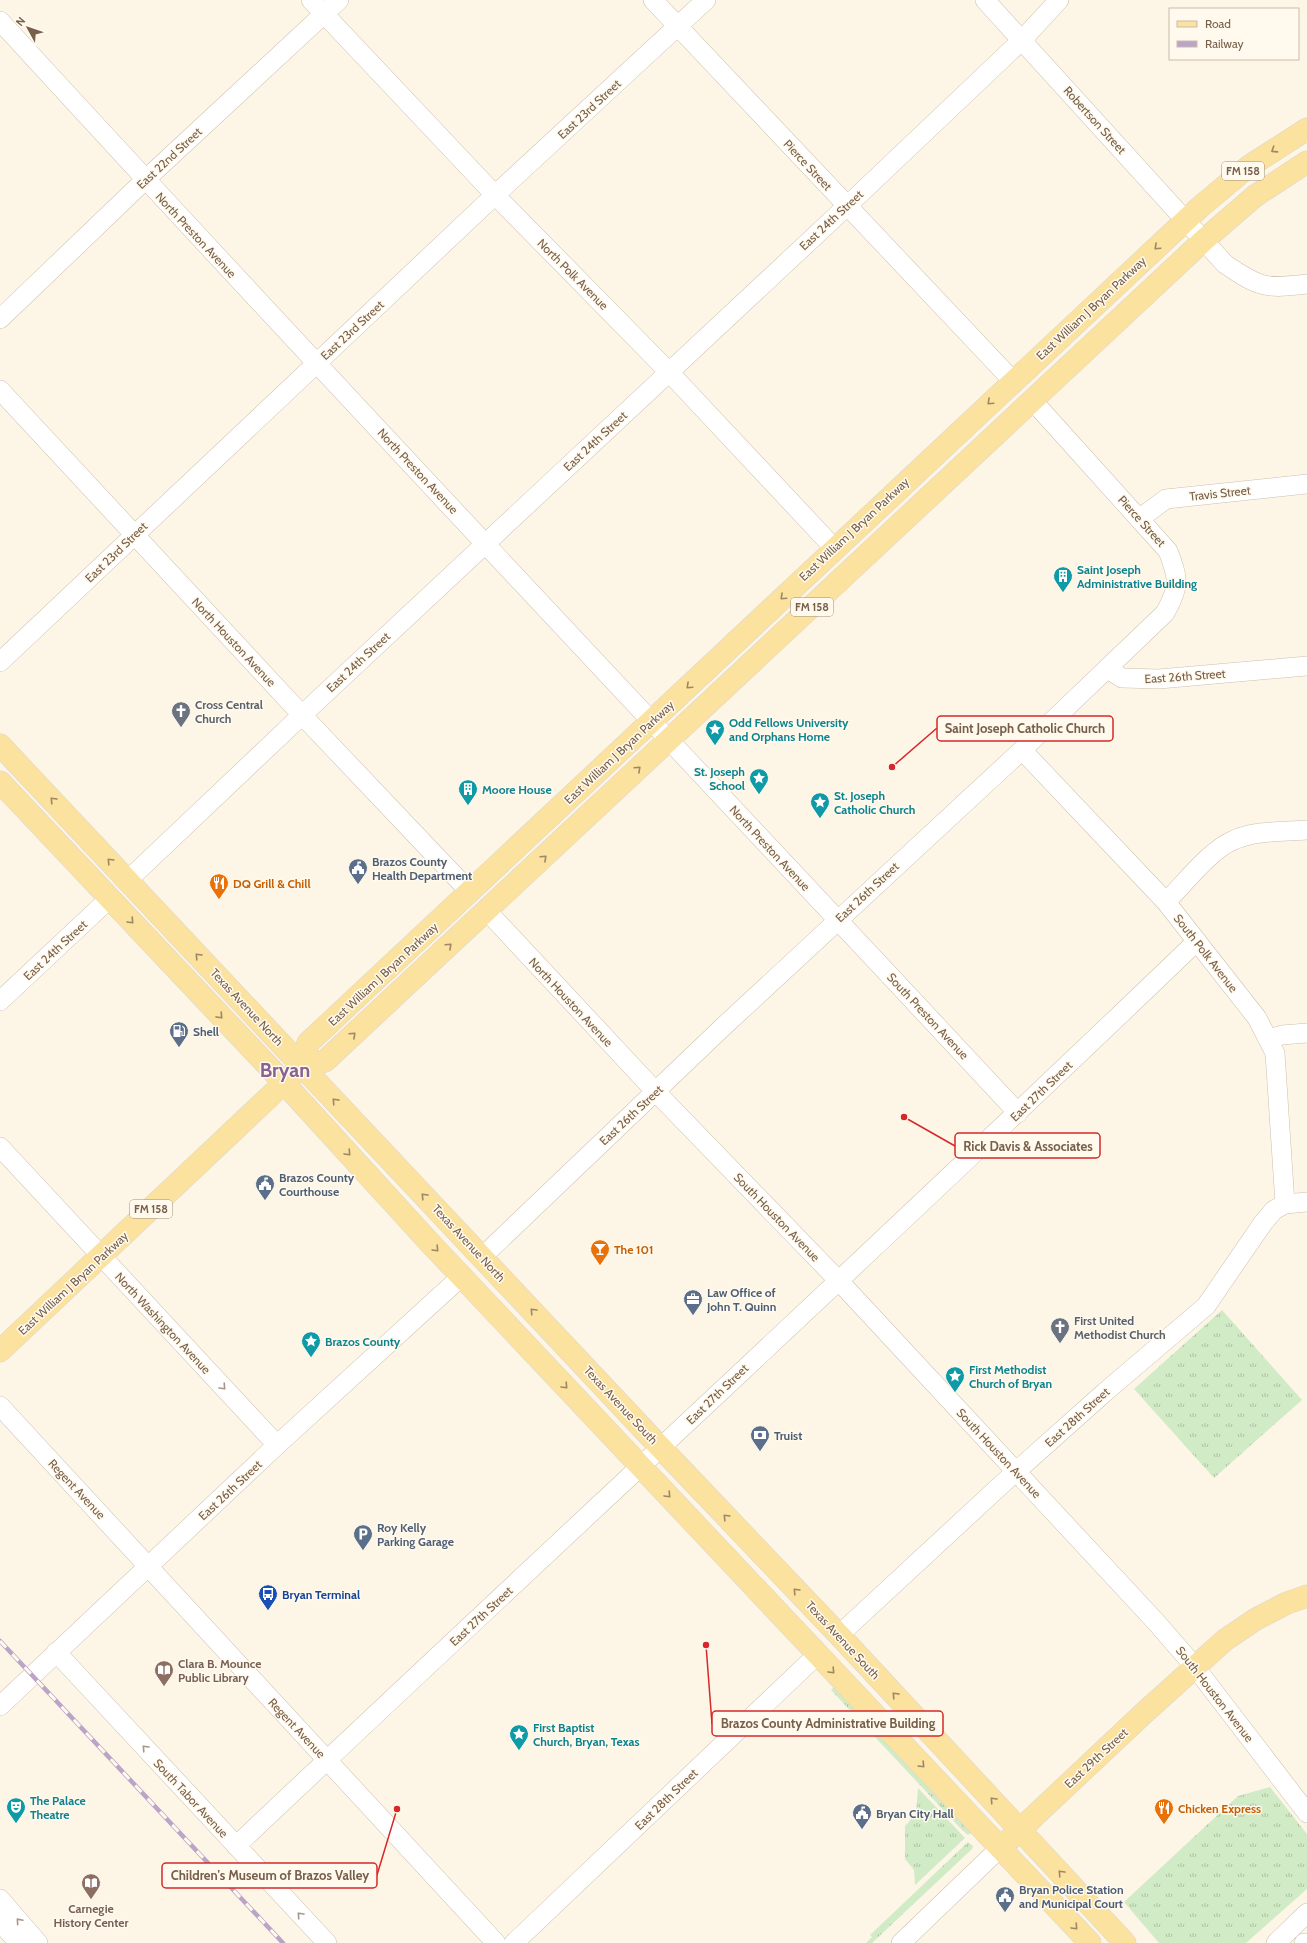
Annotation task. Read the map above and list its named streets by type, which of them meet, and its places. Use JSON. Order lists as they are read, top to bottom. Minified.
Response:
{"streets":{"main road":["FM 158","East William J Bryan Parkway","Texas Avenue North","Texas Avenue South","East 29th Street"],"street":["East 23rd Street","Robertson Street","East 22nd Street","Pierce Street","East 24th Street","North Preston Avenue","North Polk Avenue","Travis Street","North Houston Avenue","East 26th Street","South Polk Avenue","South Preston Avenue","East 27th Street","South Houston Avenue","North Washington Avenue","East 28th Street","Regent Avenue","South Tabor Avenue"]},"crossings":[["East 23rd Street","Pierce Street"],["East 23rd Street","North Preston Avenue"],["East 23rd Street","North Polk Avenue"],["East 23rd Street","North Houston Avenue"],["Robertson Street","East 24th Street"],["Robertson Street","East William J Bryan Parkway"],["East 22nd Street","North Preston Avenue"],["East 22nd Street","North Polk Avenue"],["Pierce Street","East 24th Street"],["Pierce Street","East William J Bryan Parkway"],["Pierce Street","Travis Street"],["Pierce Street","East 26th Street"],["East 24th Street","North Preston Avenue"],["East 24th Street","North Polk Avenue"],["East 24th Street","North Houston Avenue"],["East 24th Street","Texas Avenue North"],["North Preston Avenue","East William J Bryan Parkway"],["North Preston Avenue","East 26th Street"],["North Preston Avenue","South Preston Avenue"],["North Polk Avenue","East William J Bryan Parkway"],["East William J Bryan Parkway","North Houston Avenue"],["East William J Bryan Parkway","Texas Avenue North"],["East William J Bryan Parkway","North Washington Avenue"],["North Houston Avenue","East 26th Street"],["North Houston Avenue","South Houston Avenue"],["East 26th Street","South Polk Avenue"],["East 26th Street","Texas Avenue North"],["East 26th Street","South Preston Avenue"],["East 26th Street","South Houston Avenue"],["East 26th Street","North Washington Avenue"],["East 26th Street","Regent Avenue"],["East 26th Street","South Tabor Avenue"],["South Polk Avenue","East 27th Street"],["South Polk Avenue","East 28th Street"],["Texas Avenue North","Texas Avenue South"],["South Preston Avenue","East 27th Street"],["East 27th Street","South Houston Avenue"],["East 27th Street","Texas Avenue South"],["East 27th Street","Regent Avenue"],["East 27th Street","South Tabor Avenue"],["South Houston Avenue","East 28th Street"],["South Houston Avenue","East 29th Street"],["Texas Avenue South","East 28th Street"],["Texas Avenue South","East 29th Street"]],"one_way":["North Washington Avenue","South Tabor Avenue"],"districts":["Bryan"],"places":{"building":["Saint Joseph Administrative Building","Moore House"],"church":["Cross Central Church","First United Methodist Church"],"place":["Odd Fellows University and Orphans Home","St. Joseph School","St. Joseph Catholic Church","Brazos County","First Methodist Church of Bryan","First Baptist Church, Bryan, Texas"],"other":["Saint Joseph Catholic Church","Rick Davis & Associates","Brazos County Administrative Building","Children's Museum of Brazos Valley"],"public building":["Brazos County Health Department","Brazos County Courthouse","Bryan City Hall","Bryan Police Station and Municipal Court"],"restaurant":["DQ Grill & Chill","Chicken Express"],"fuel station":["Shell"],"bar":["The 101"],"office":["Law Office of John T. Quinn"],"bank":["Truist"],"parking":["Roy Kelly Parking Garage"],"bus stop":["Bryan Terminal"],"library":["Clara B. Mounce Public Library","Carnegie History Center"],"theatre":["The Palace Theatre"]},"legend":["Road","Railway"],"north":"top left"}
